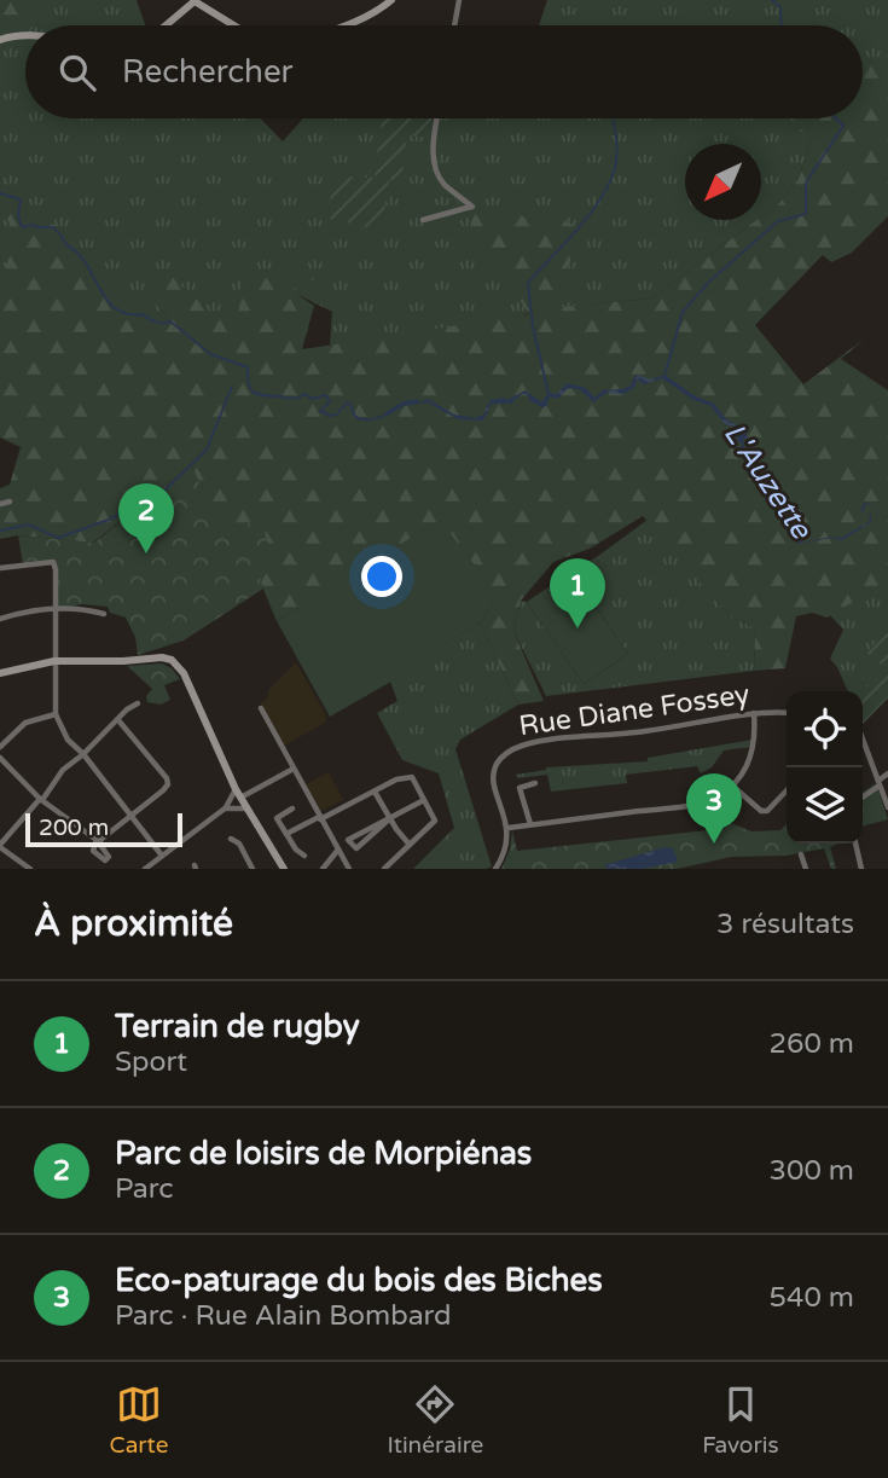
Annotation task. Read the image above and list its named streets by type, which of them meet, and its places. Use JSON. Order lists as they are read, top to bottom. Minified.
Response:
{"streets":{"street":["Rue Diane Fossey"]},"water":["L'Auzette"],"scale_bar":"200 m","north":"bottom left","page":{"search":"Rechercher","pins":["2","1","3"],"scale":"200 m","heading":["À proximité","3 résultats"],"list":[{"mark":"1","name":"Terrain de rugby","note":"Sport","value":"260 m"},{"mark":"2","name":"Parc de loisirs de Morpiénas","note":"Parc","value":"300 m"},{"mark":"3","name":"Eco-paturage du bois des Biches","note":"Parc · Rue Alain Bombard","value":"540 m"}],"nav":["Carte","Itinéraire","Favoris"]}}
